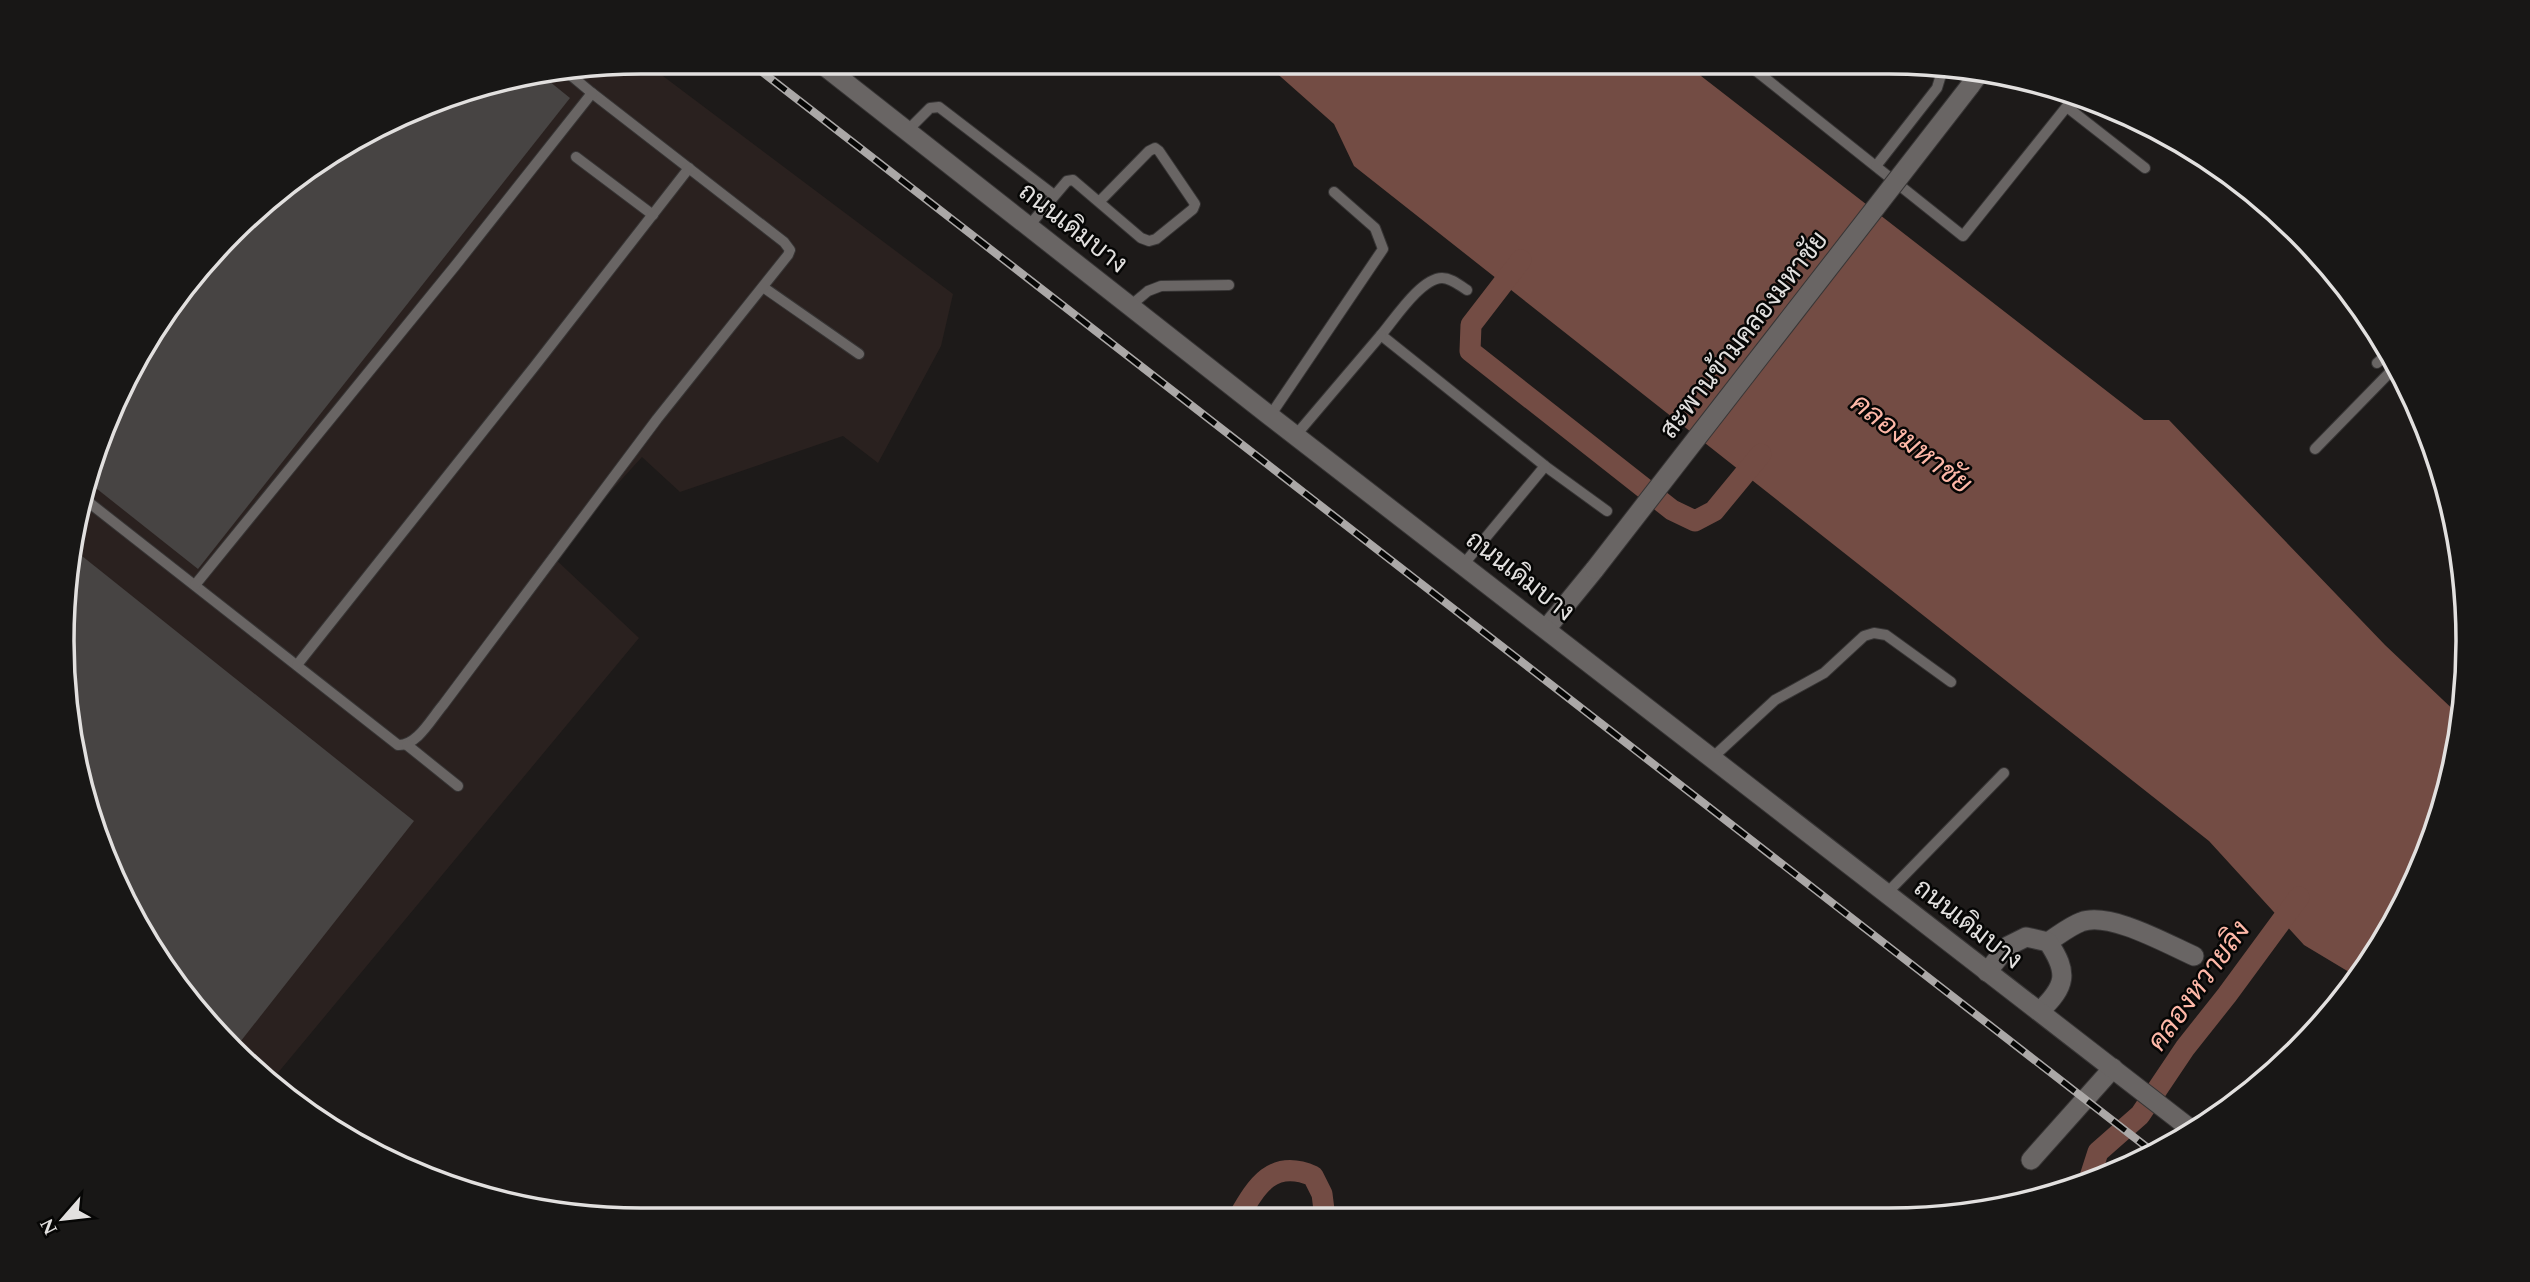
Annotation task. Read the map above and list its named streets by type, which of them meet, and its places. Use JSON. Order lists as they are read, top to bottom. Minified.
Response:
{"streets":{"street":["ถนนเดิมบาง","สะพานข้ามคลองมหาชัย"]},"crossings":[["ถนนเดิมบาง","สะพานข้ามคลองมหาชัย"]],"water":["คลองมหาชัย","คลองหวายลิง"],"north":"bottom left"}
